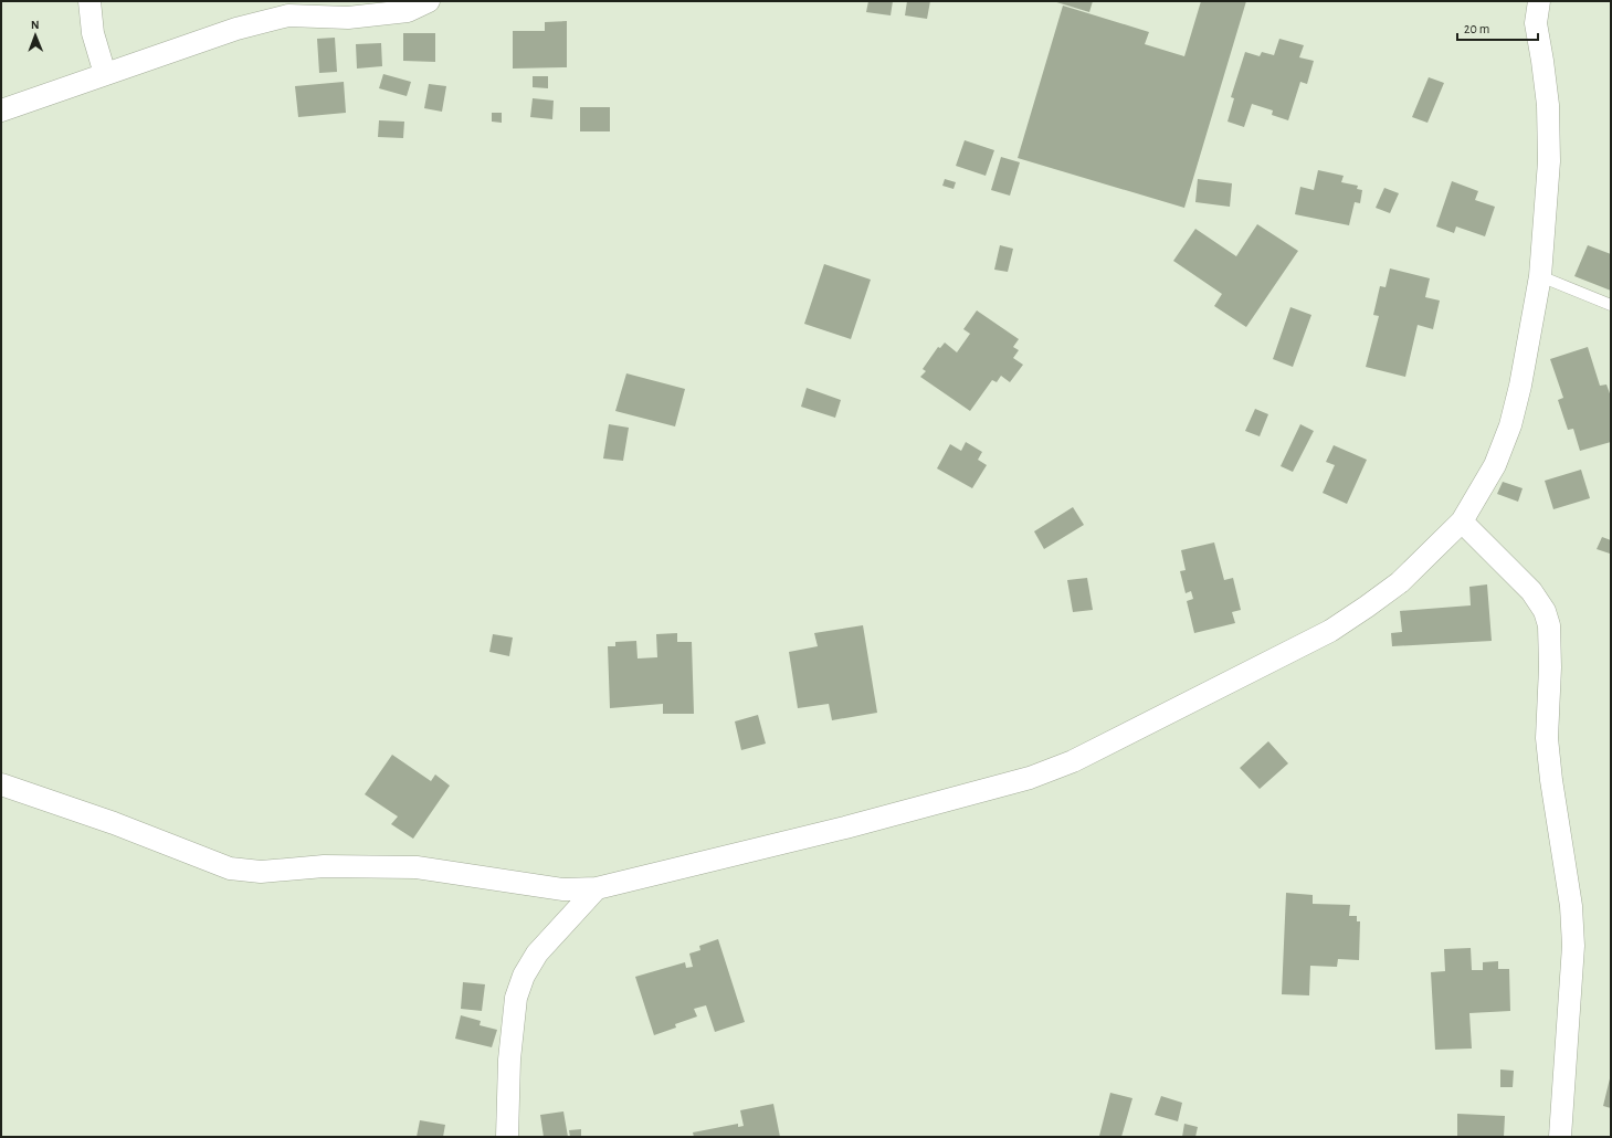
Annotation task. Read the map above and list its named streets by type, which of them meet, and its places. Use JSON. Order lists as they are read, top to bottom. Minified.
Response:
{"scale_bar":"20 m","north":"top"}
